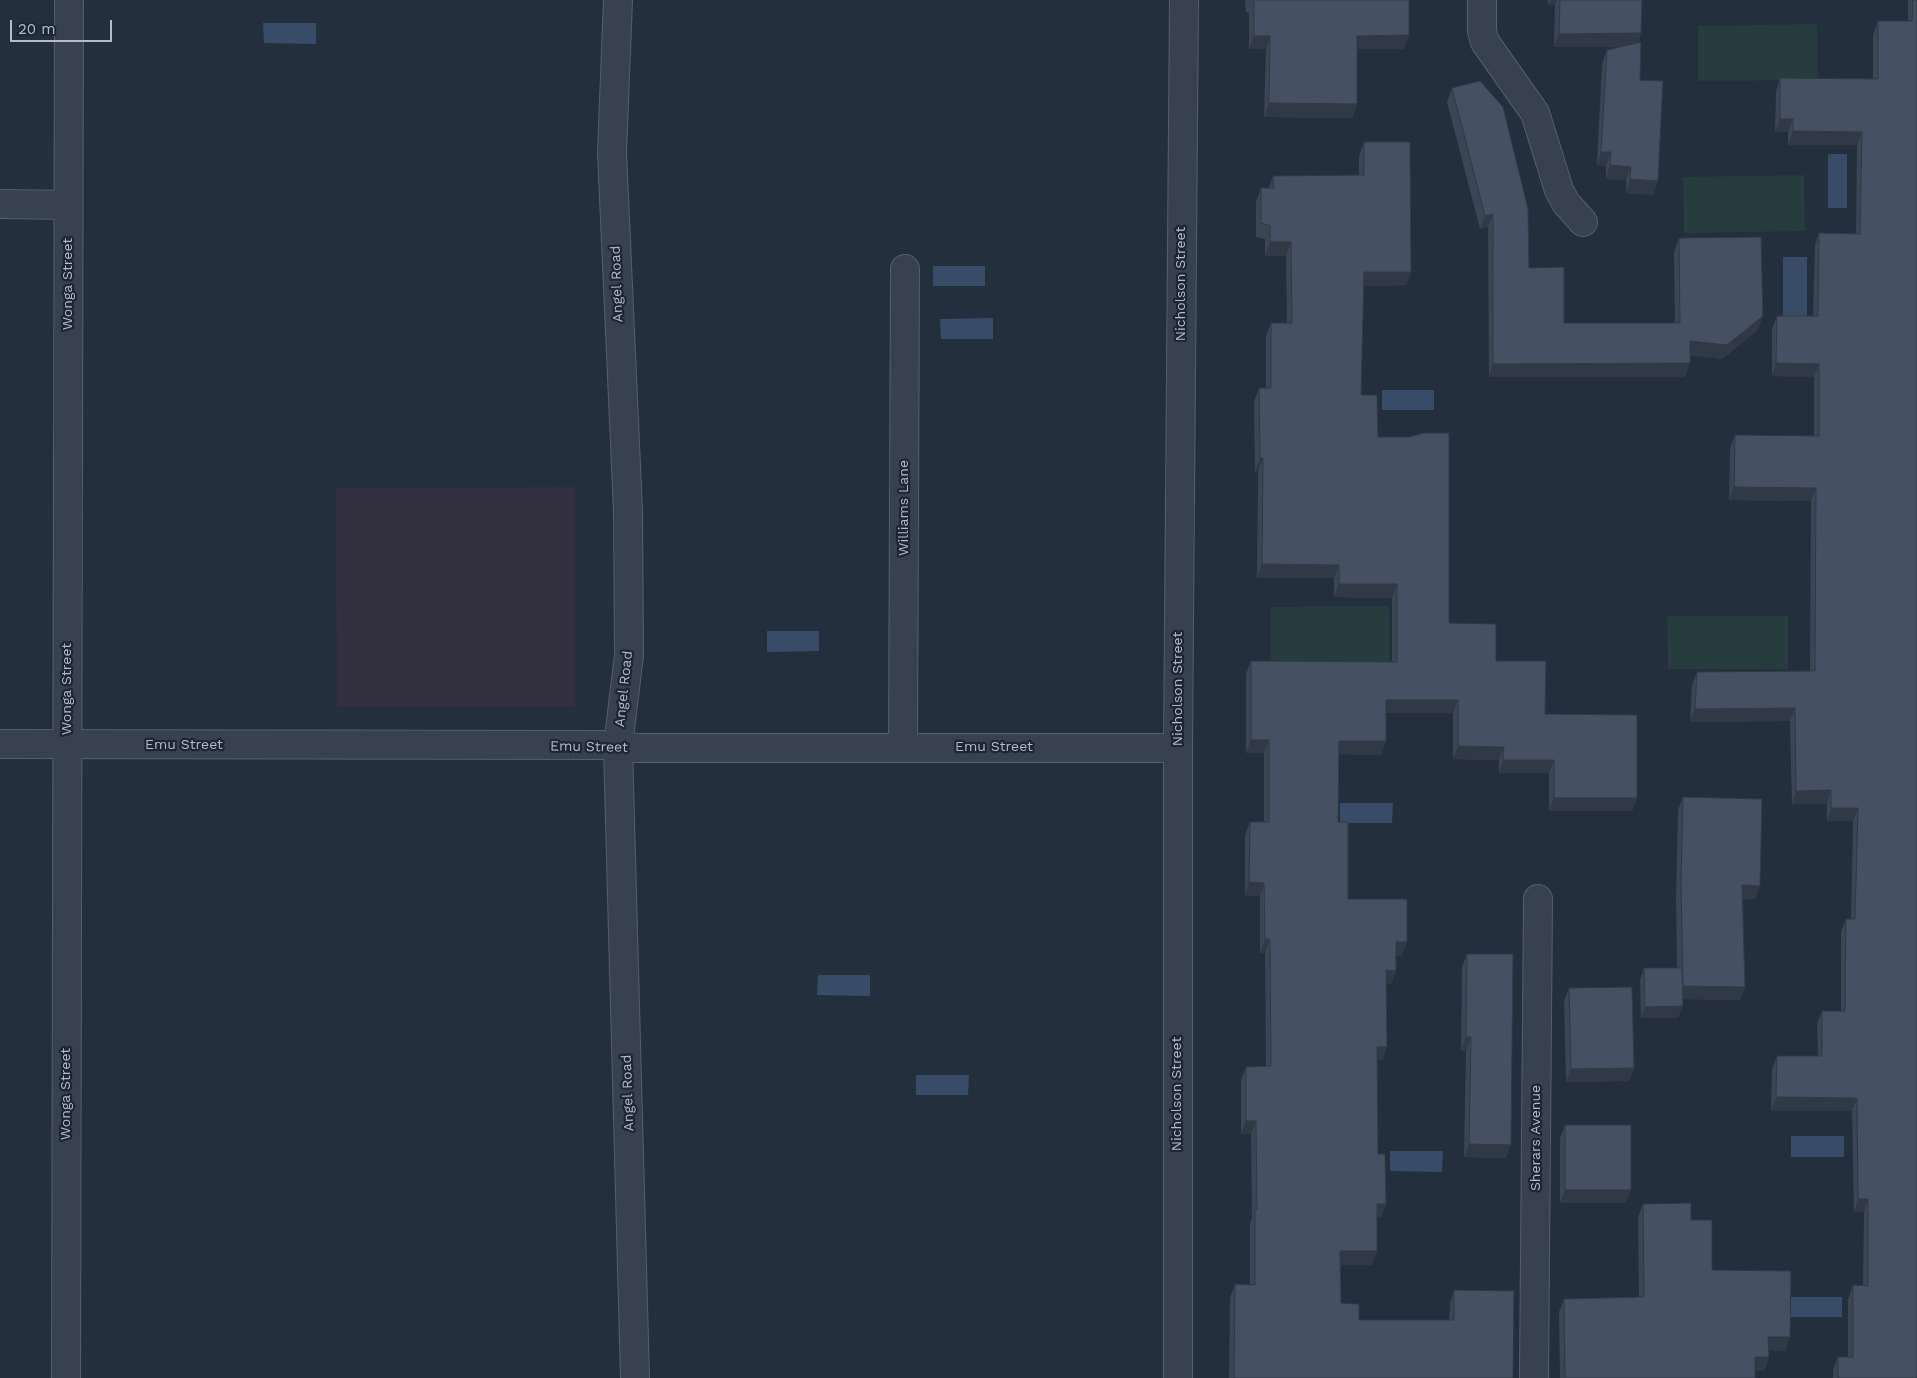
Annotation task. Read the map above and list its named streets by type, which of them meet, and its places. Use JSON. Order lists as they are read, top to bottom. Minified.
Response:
{"streets":{"street":["Wonga Street","Angel Road","Nicholson Street","Williams Lane","Emu Street","Sherars Avenue"]},"crossings":[["Wonga Street","Emu Street"],["Angel Road","Emu Street"],["Nicholson Street","Emu Street"],["Williams Lane","Emu Street"]],"scale_bar":"20 m"}
